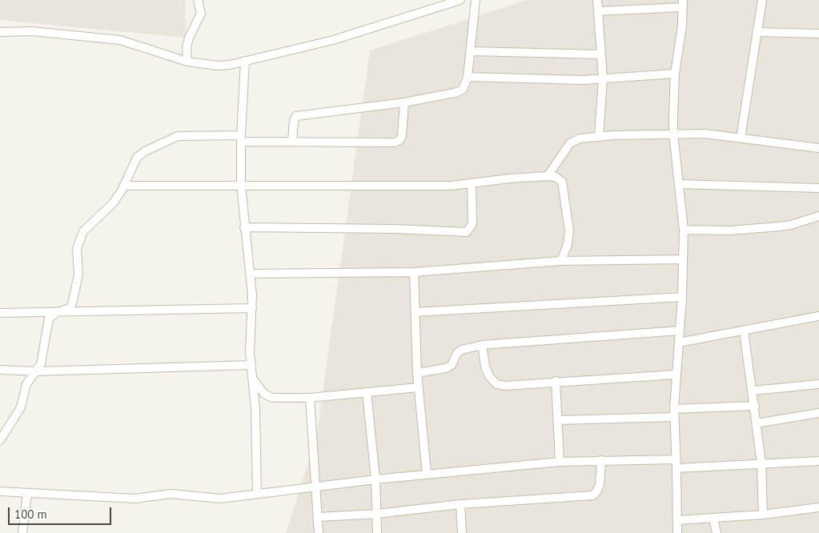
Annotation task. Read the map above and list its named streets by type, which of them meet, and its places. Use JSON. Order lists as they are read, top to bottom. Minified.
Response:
{"scale_bar":"100 m"}
